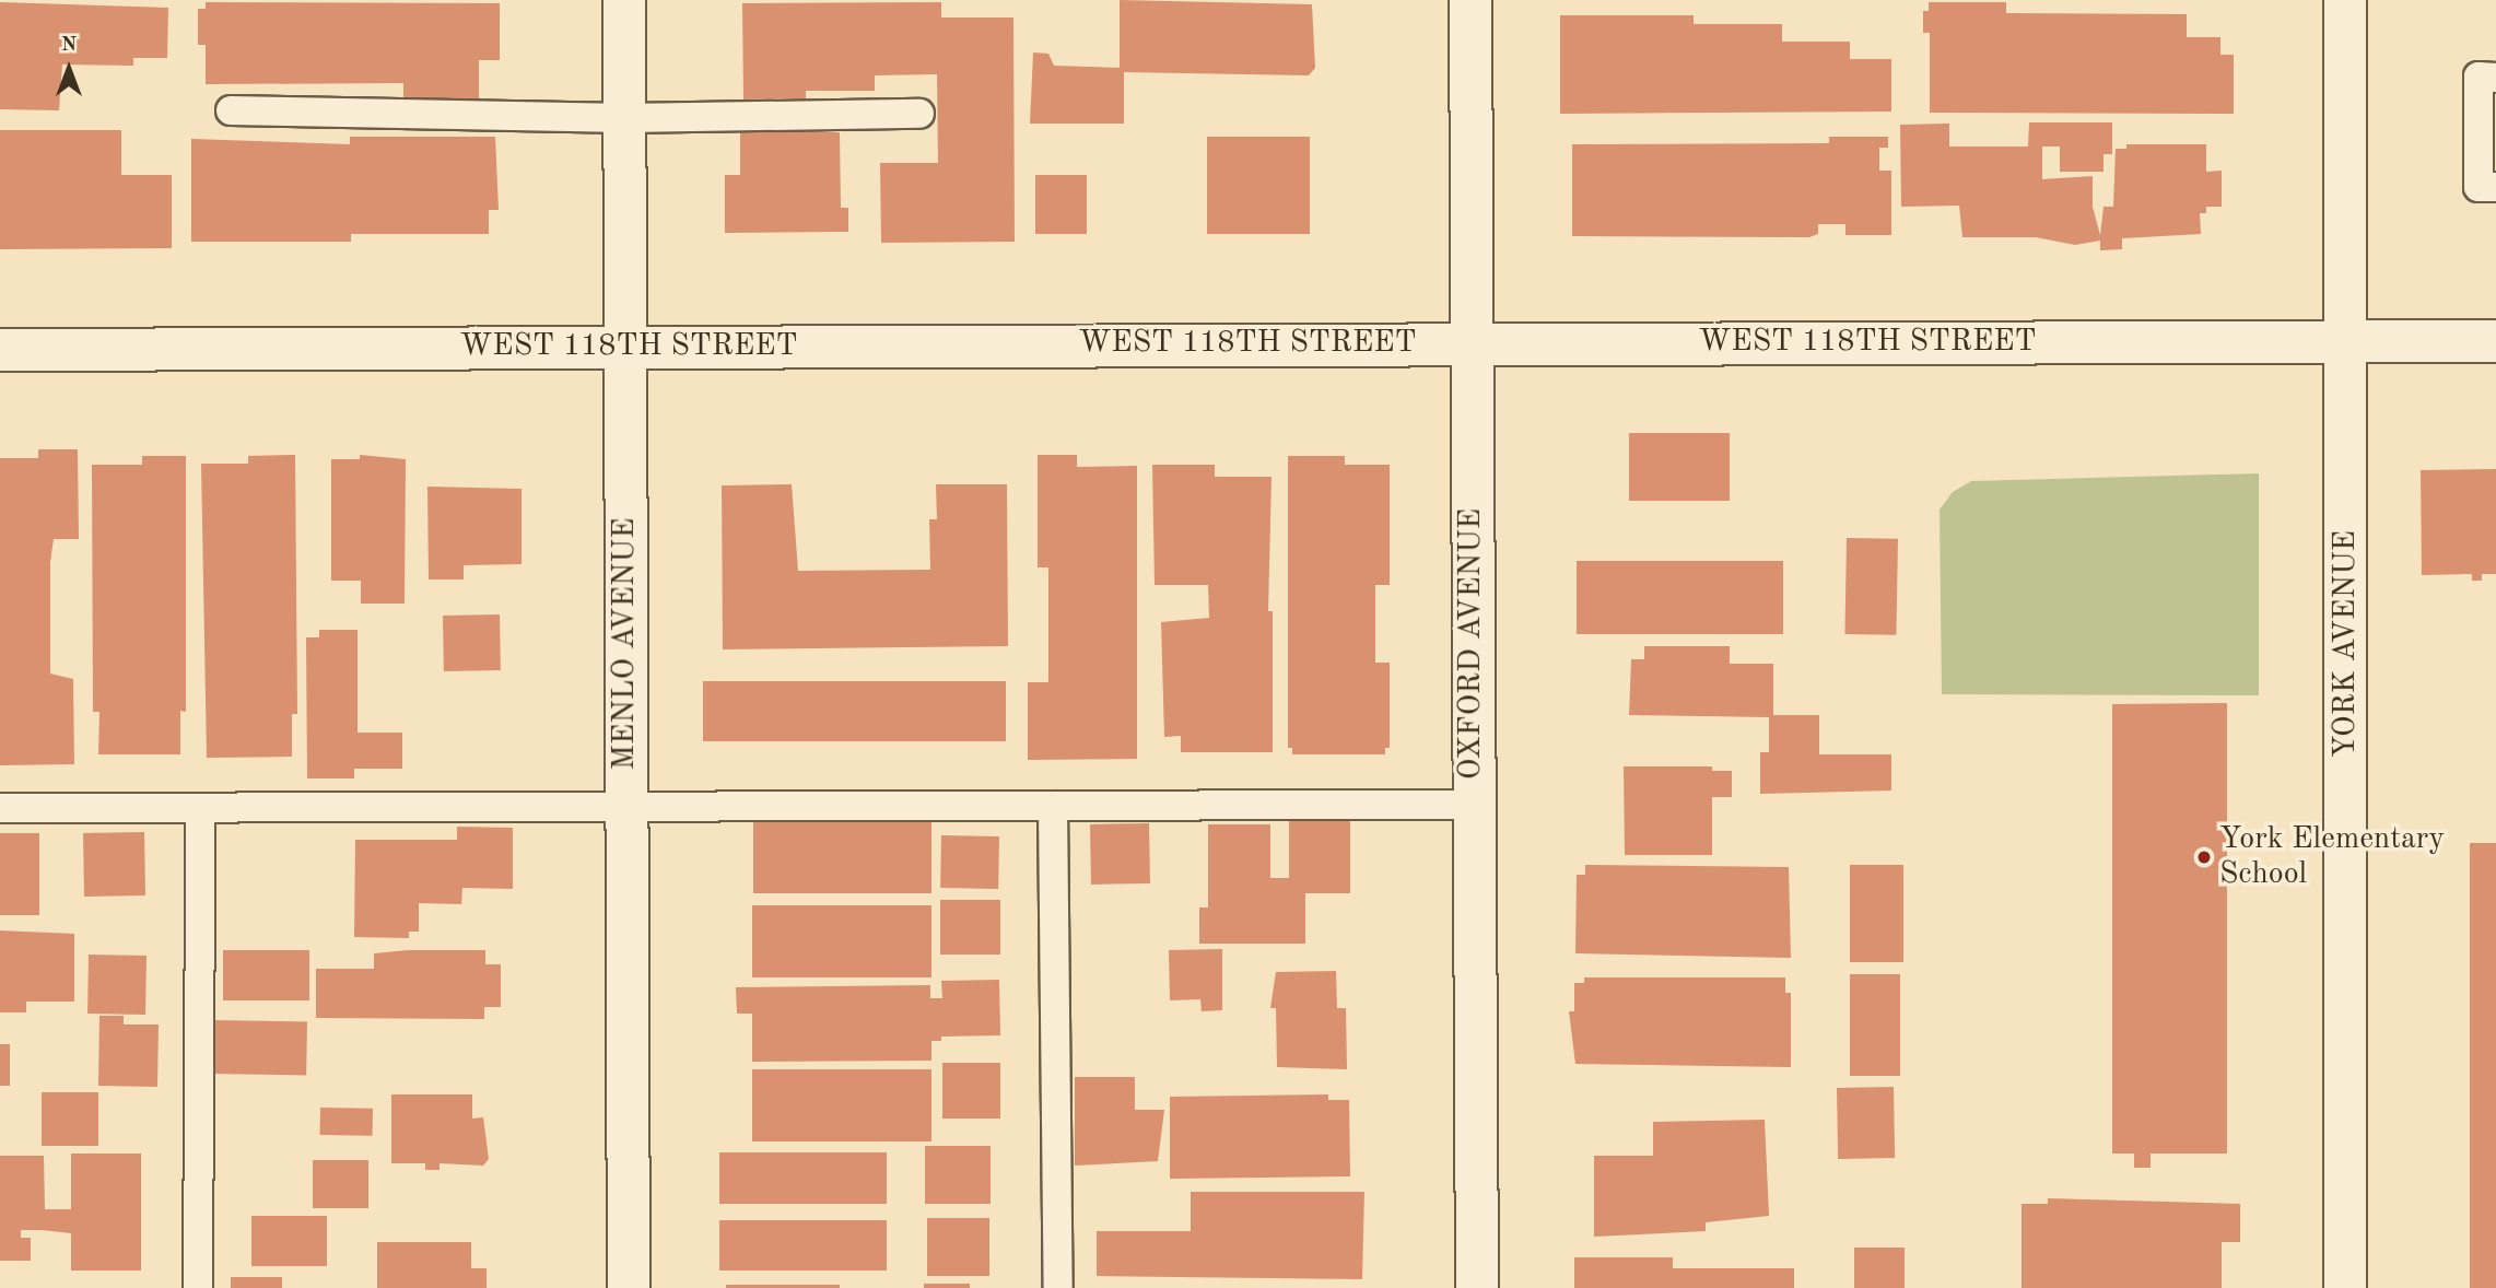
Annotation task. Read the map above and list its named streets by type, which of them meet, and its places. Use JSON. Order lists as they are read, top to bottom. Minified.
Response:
{"streets":{"street":["WEST 118TH STREET","MENLO AVENUE","OXFORD AVENUE","YORK AVENUE"]},"crossings":[["WEST 118TH STREET","MENLO AVENUE"],["WEST 118TH STREET","OXFORD AVENUE"],["WEST 118TH STREET","YORK AVENUE"]],"places":["York Elementary School"],"north":"top"}
